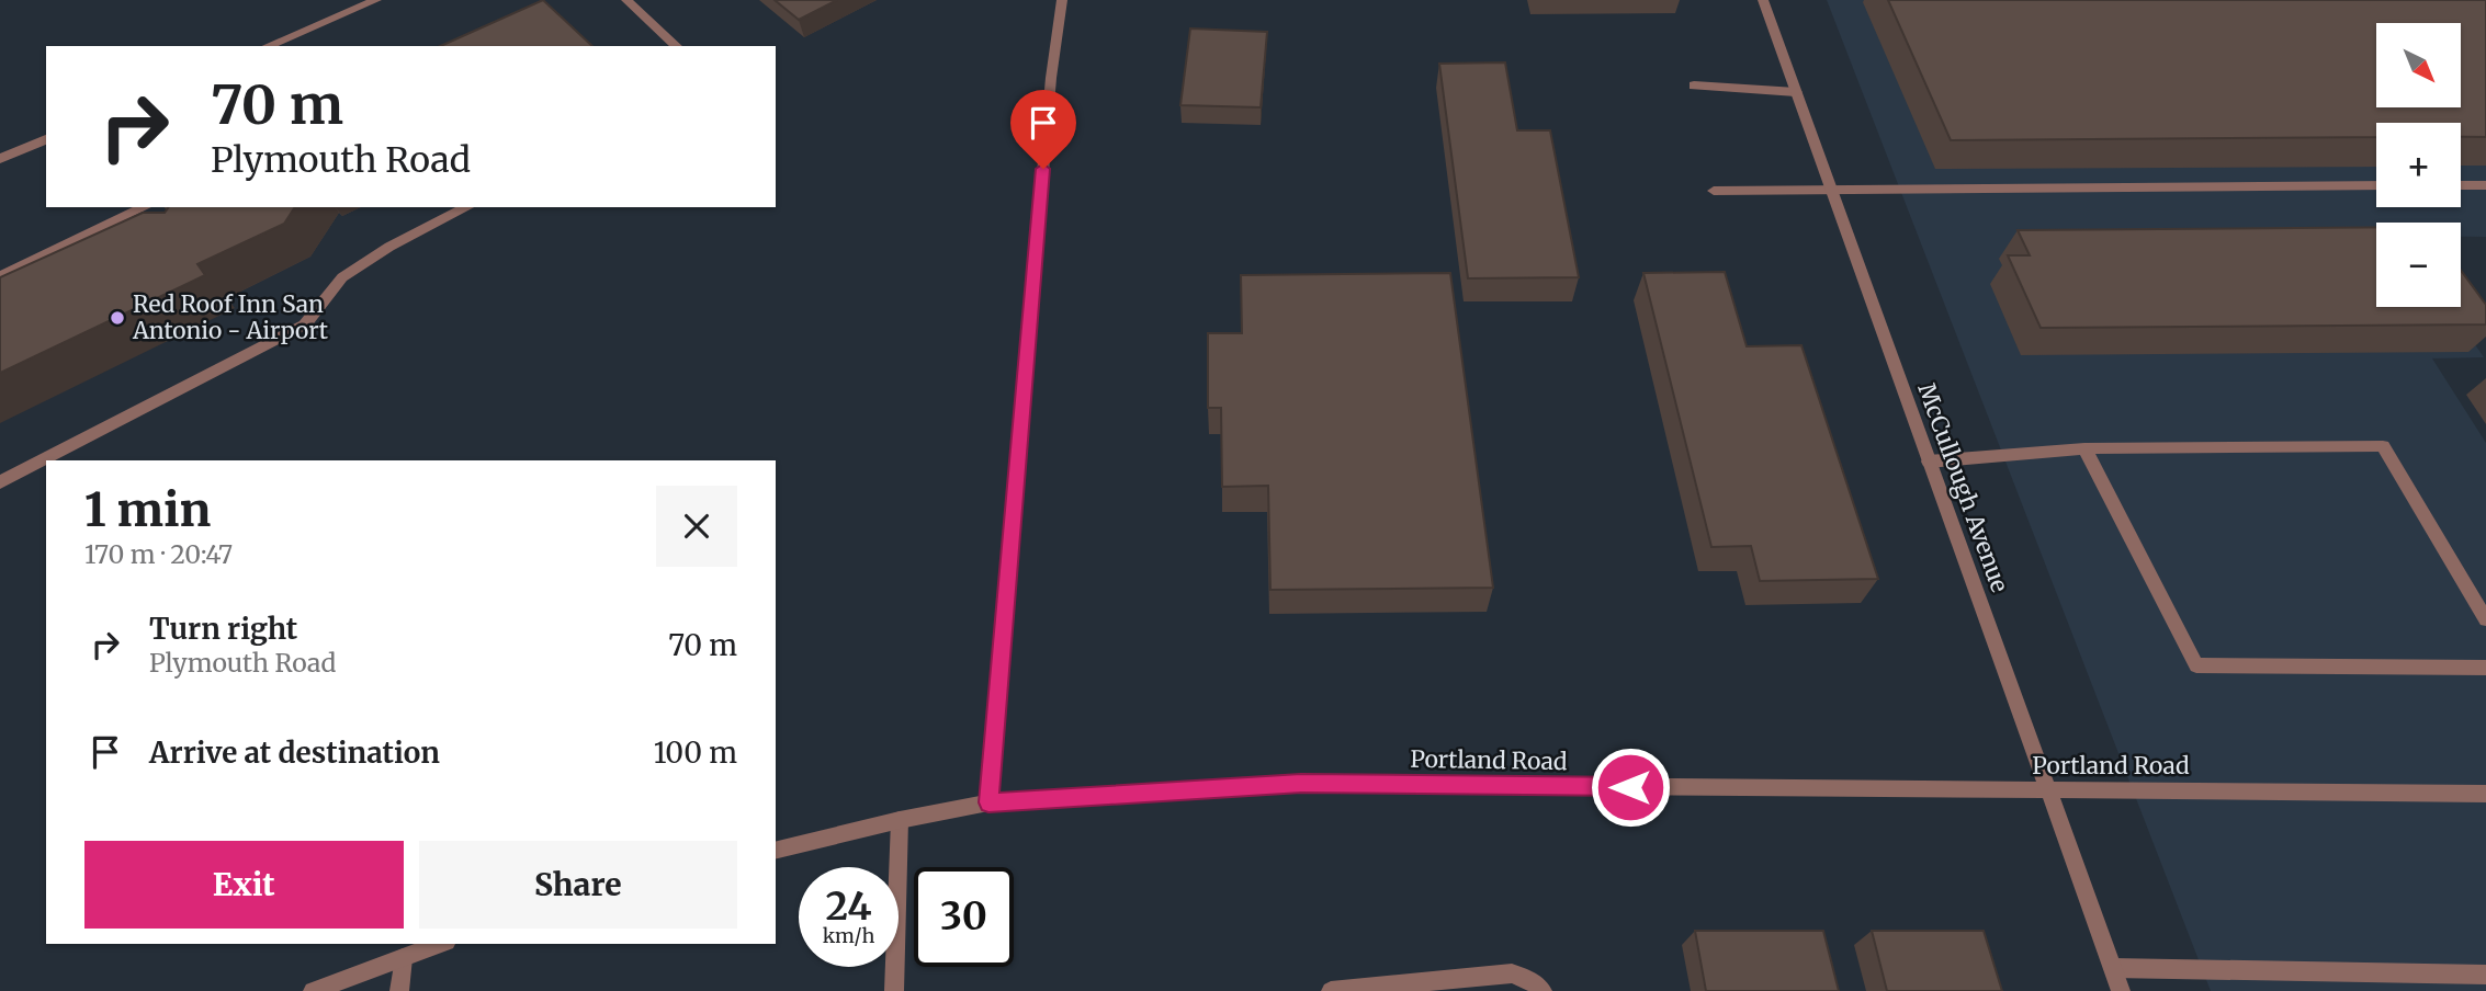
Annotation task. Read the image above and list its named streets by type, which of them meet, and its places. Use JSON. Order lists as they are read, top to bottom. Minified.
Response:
{"streets":{"street":["McCullough Avenue","Portland Road"]},"crossings":[["McCullough Avenue","Portland Road"]],"places":["Red Roof Inn San Antonio - Airport"],"north":"bottom right","page":{"map_buttons":["+","−"],"turn":["70 m","Plymouth Road"],"heading":["1 min","170 m · 20:47"],"list":[{"name":"Turn right","note":"Plymouth Road","value":"70 m"},{"name":"Arrive at destination","value":"100 m"}],"buttons":["Exit","Share"],"speed":"24 km/h","limit":"30"}}
